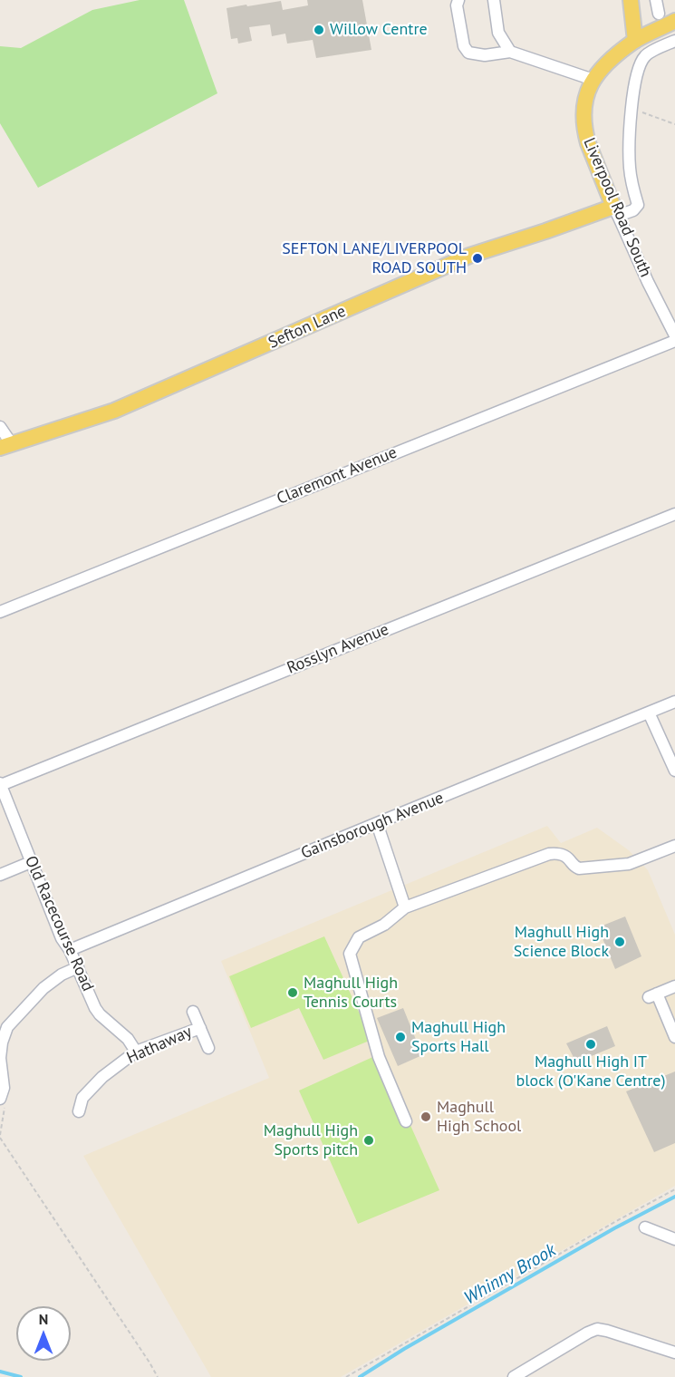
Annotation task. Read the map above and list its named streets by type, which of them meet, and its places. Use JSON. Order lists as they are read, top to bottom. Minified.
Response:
{"streets":{"main road":["Liverpool Road South","Sefton Lane"],"street":["Claremont Avenue","Rosslyn Avenue","Gainsborough Avenue","Old Racecourse Road","Hathaway"]},"crossings":[["Liverpool Road South","Sefton Lane"],["Rosslyn Avenue","Old Racecourse Road"],["Gainsborough Avenue","Old Racecourse Road"],["Old Racecourse Road","Hathaway"]],"water":["Whinny Brook"],"places":["Willow Centre","SEFTON LANE/LIVERPOOL ROAD SOUTH","Maghull High Science Block","Maghull High Tennis Courts","Maghull High Sports Hall","Maghull High IT block (O'Kane Centre)","Maghull High School","Maghull High Sports pitch"],"north":"top"}
